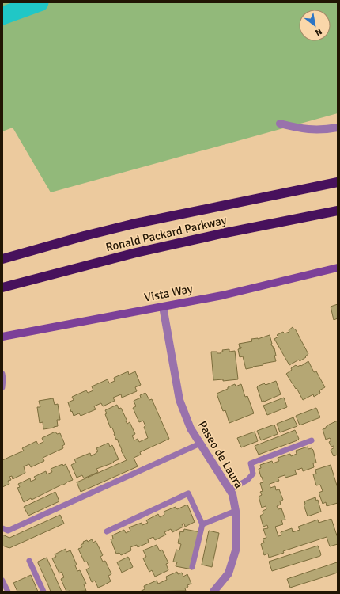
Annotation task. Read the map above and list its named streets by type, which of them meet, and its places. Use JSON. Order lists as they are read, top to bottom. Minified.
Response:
{"streets":{"highway":["Ronald Packard Parkway"],"main road":["Vista Way"],"street":["Paseo de Laura"]},"crossings":[["Vista Way","Paseo de Laura"]],"north":"bottom right"}
